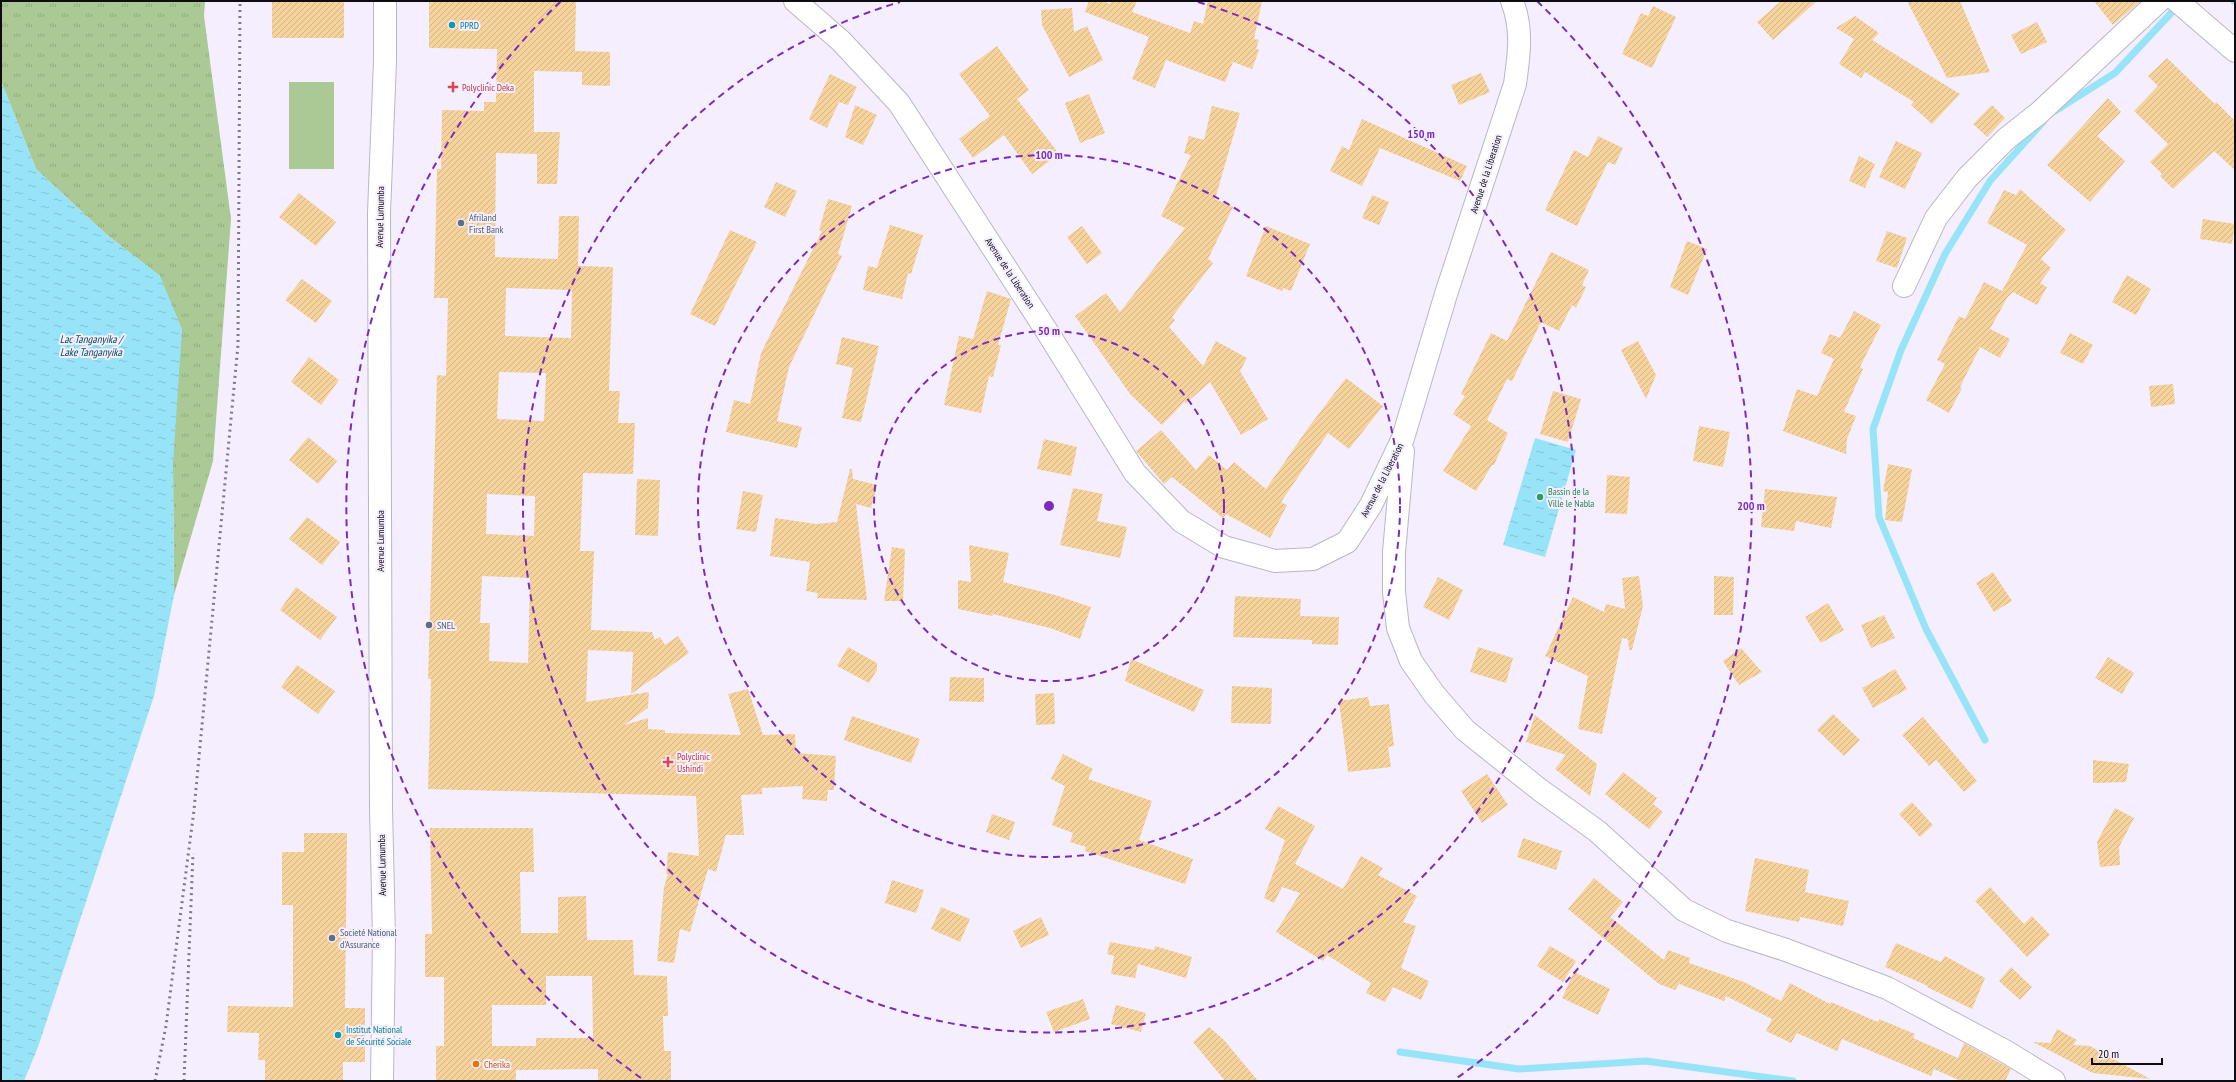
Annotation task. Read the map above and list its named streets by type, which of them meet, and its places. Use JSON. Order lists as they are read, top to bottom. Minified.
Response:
{"streets":{"street":["Avenue de la Liberation","Avenue Lumumba"]},"water":["Lac Tanganyika / Lake Tanganyika"],"places":{"other":["PPRD","Afriland First Bank","Bassin de la Ville le Nabla","SNEL","Societé National d'Assurance","Institut National de Sécurité Sociale","Cherika"],"health":["Polyclinic Deka","Polyclinic Ushindi"]},"scale_bar":"20 m","rings":["150 m","100 m","50 m","200 m"]}
